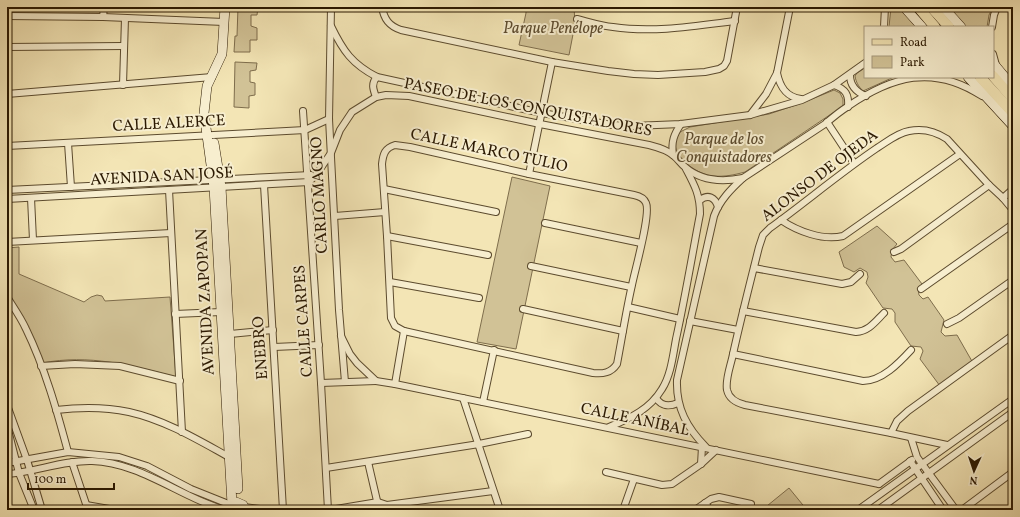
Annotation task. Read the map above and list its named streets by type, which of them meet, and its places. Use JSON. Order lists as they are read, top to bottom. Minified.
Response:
{"streets":{"street":["PASEO DE LOS CONQUISTADORES","CALLE ALERCE","CALLE MARCO TULIO","ALONSO DE OJEDA","AVENIDA SAN JOSÉ","CARLO MAGNO","AVENIDA ZAPOPAN","CALLE CARPES","ENEBRO","CALLE ANÍBAL"]},"crossings":[["PASEO DE LOS CONQUISTADORES","CARLO MAGNO"],["CALLE ALERCE","CARLO MAGNO"],["CALLE ALERCE","AVENIDA ZAPOPAN"],["CALLE ALERCE","CALLE CARPES"],["AVENIDA SAN JOSÉ","AVENIDA ZAPOPAN"],["AVENIDA SAN JOSÉ","CALLE CARPES"],["AVENIDA SAN JOSÉ","ENEBRO"],["CARLO MAGNO","CALLE ANÍBAL"],["CALLE CARPES","CALLE ANÍBAL"]],"parks":["Parque Penélope","Parque de los Conquistadores"],"legend":["Road","Park"],"scale_bar":"100 m","north":"bottom"}
